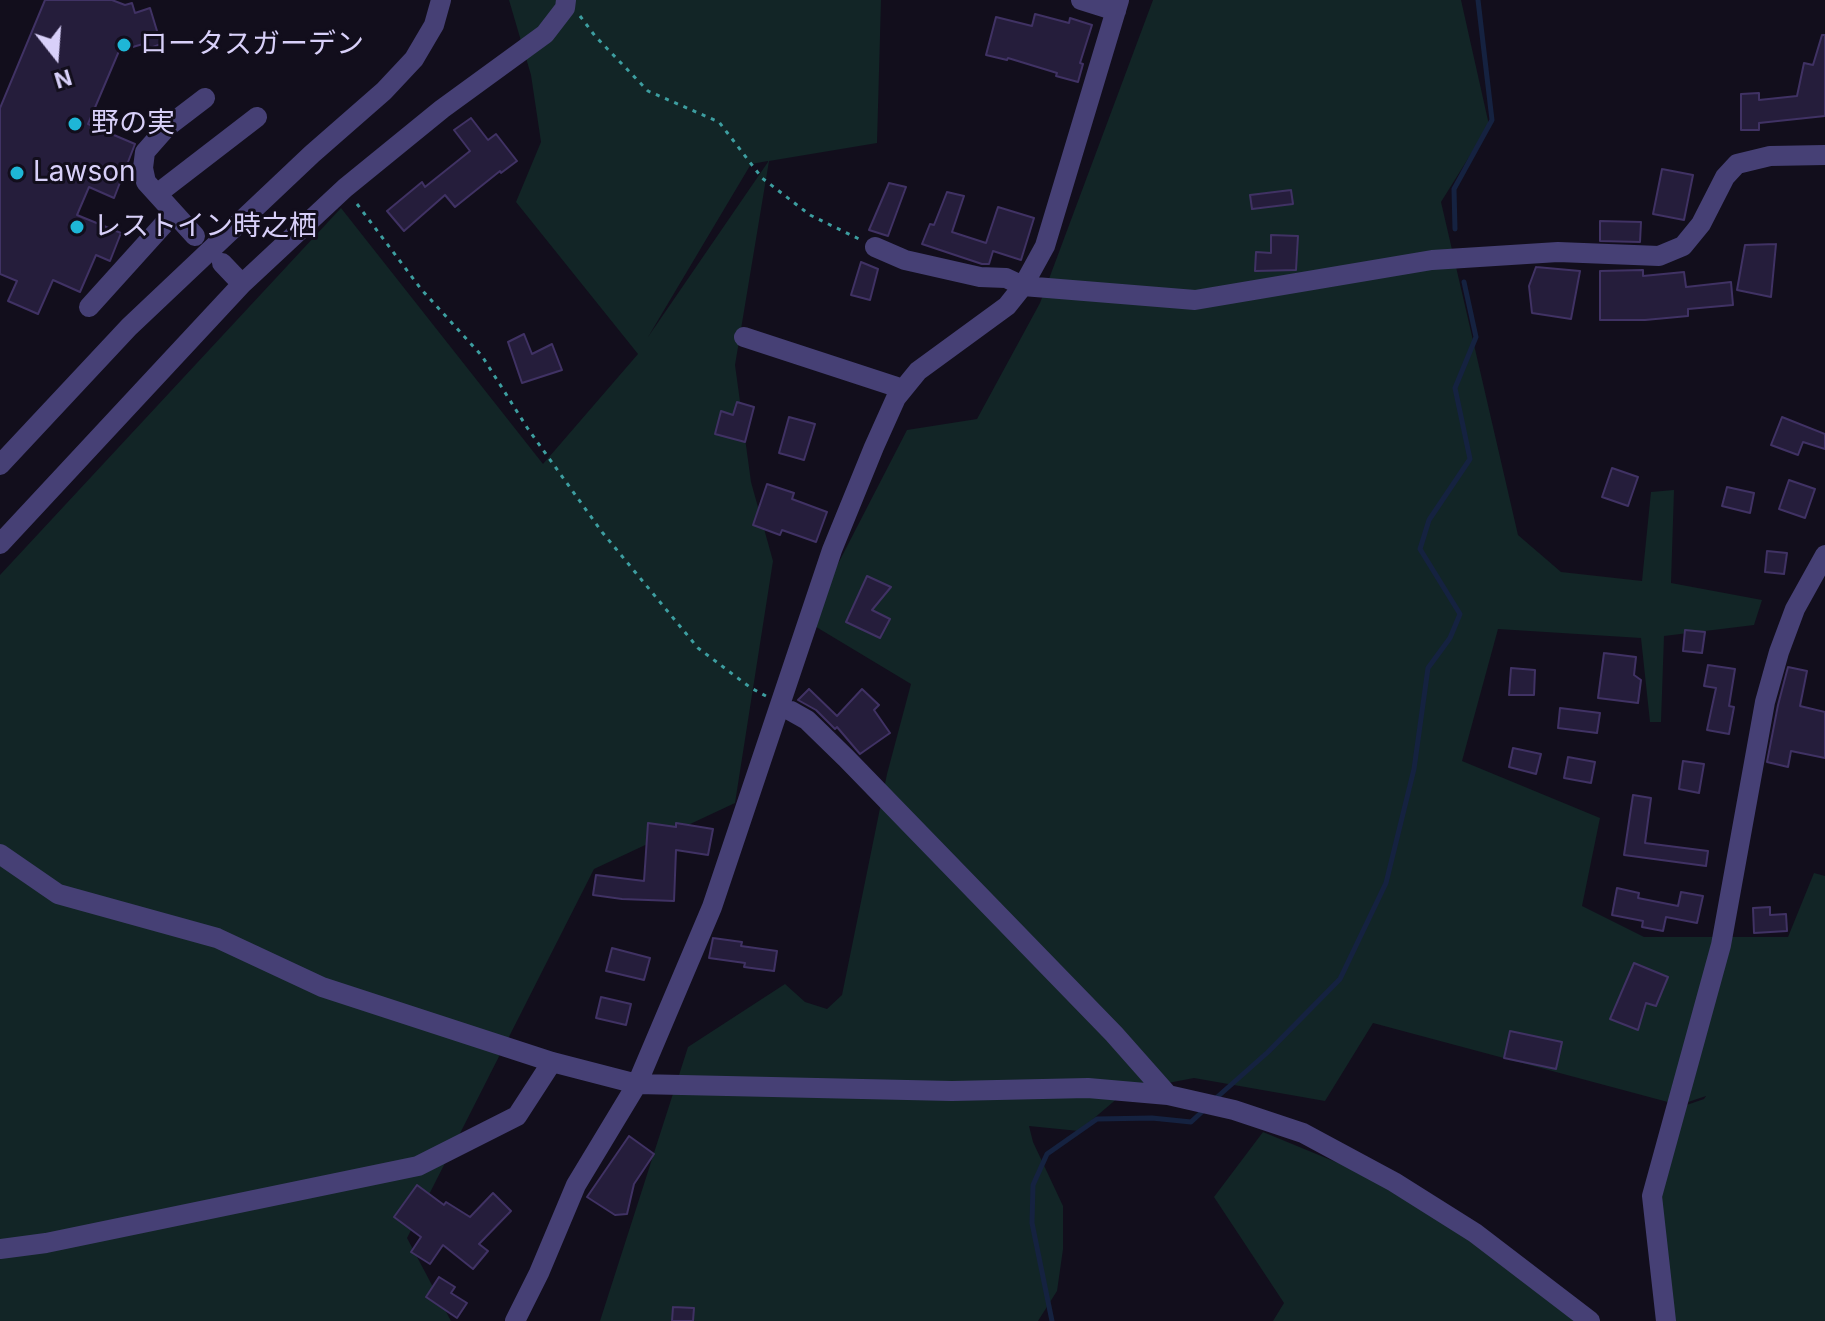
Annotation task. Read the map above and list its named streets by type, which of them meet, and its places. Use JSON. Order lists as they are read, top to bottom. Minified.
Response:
{"places":["ロータスガーデン","野の実","Lawson","レストイン時之栖"],"north":"bottom"}
